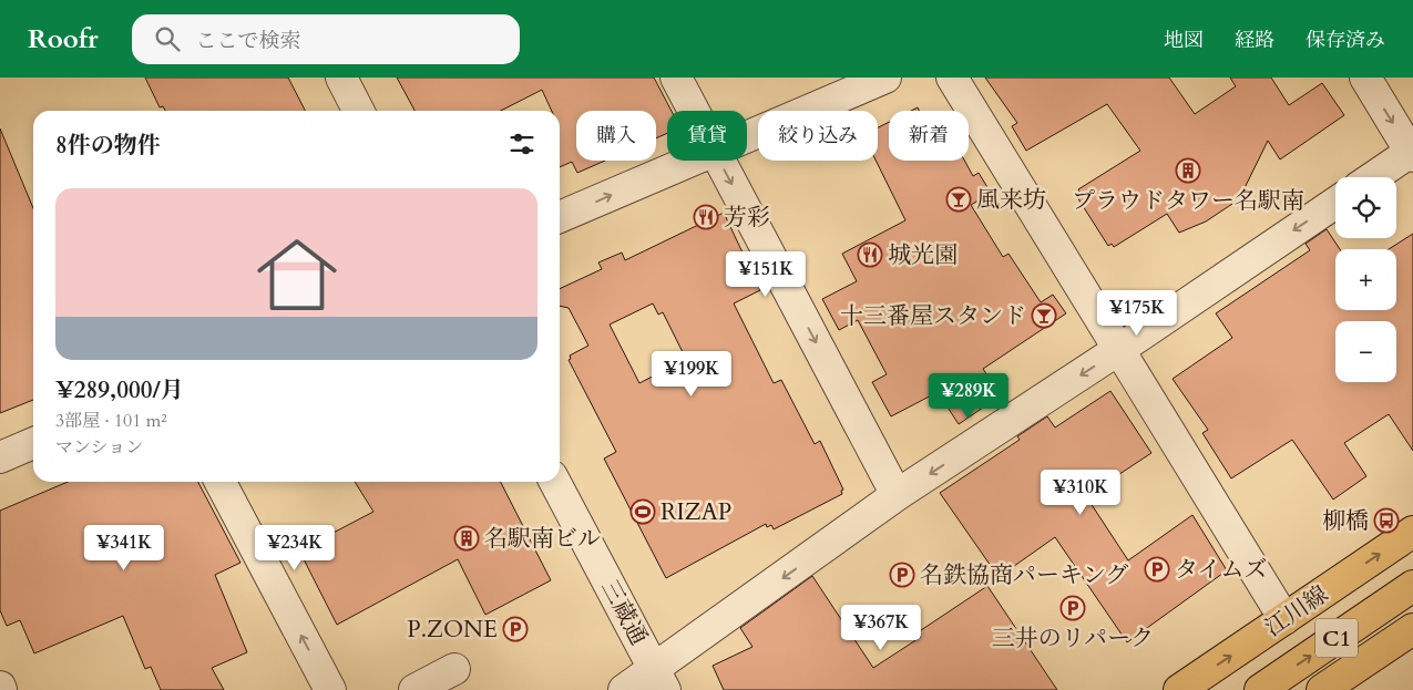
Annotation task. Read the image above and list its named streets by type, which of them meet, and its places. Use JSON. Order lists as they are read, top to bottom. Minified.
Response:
{"streets":{"main road":["江川線","C1"],"street":["三蔵通"]},"places":{"building":["プラウドタワー名駅南","名駅南ビル"],"bar":["風来坊","十三番屋スタンド"],"restaurant":["芳彩","城光園"],"sports":["RIZAP"],"bus stop":["柳橋"],"parking":["タイムズ","名鉄協商パーキング","三井のリパーク","P.ZONE"]},"page":{"header":"Roofr","search":"ここで検索","nav":["地図","経路","保存済み"],"chip":["購入","賃貸","絞り込み","新着"],"heading":"8件の物件","map_buttons":["+","−"],"list":[{"name":"¥289,000/月","note":"3部屋 · 101 m² · マンション"}],"price":["¥151K","¥175K","¥199K","¥289K","¥310K","¥341K","¥234K","¥367K"]}}
